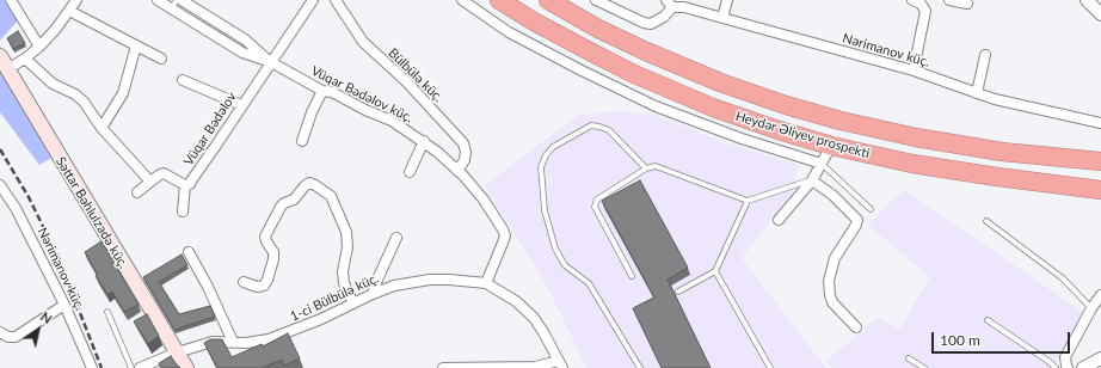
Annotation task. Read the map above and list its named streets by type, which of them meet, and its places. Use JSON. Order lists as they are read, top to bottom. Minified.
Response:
{"streets":{"highway":["Heydər Əliyev prospekti"],"main road":["Səttar Bəhlulzadə küç."],"street":["Nərimanov küç.","Bülbülə küç.","Vüqar Bədəlov küç.","Vüqar Bədəlov","1-ci Bülbülə küç."]},"crossings":[["Bülbülə küç.","Vüqar Bədəlov küç."],["Vüqar Bədəlov küç.","Vüqar Bədəlov"],["Vüqar Bədəlov küç.","1-ci Bülbülə küç."],["Səttar Bəhlulzadə küç.","1-ci Bülbülə küç."]],"scale_bar":"100 m","north":"top right"}
